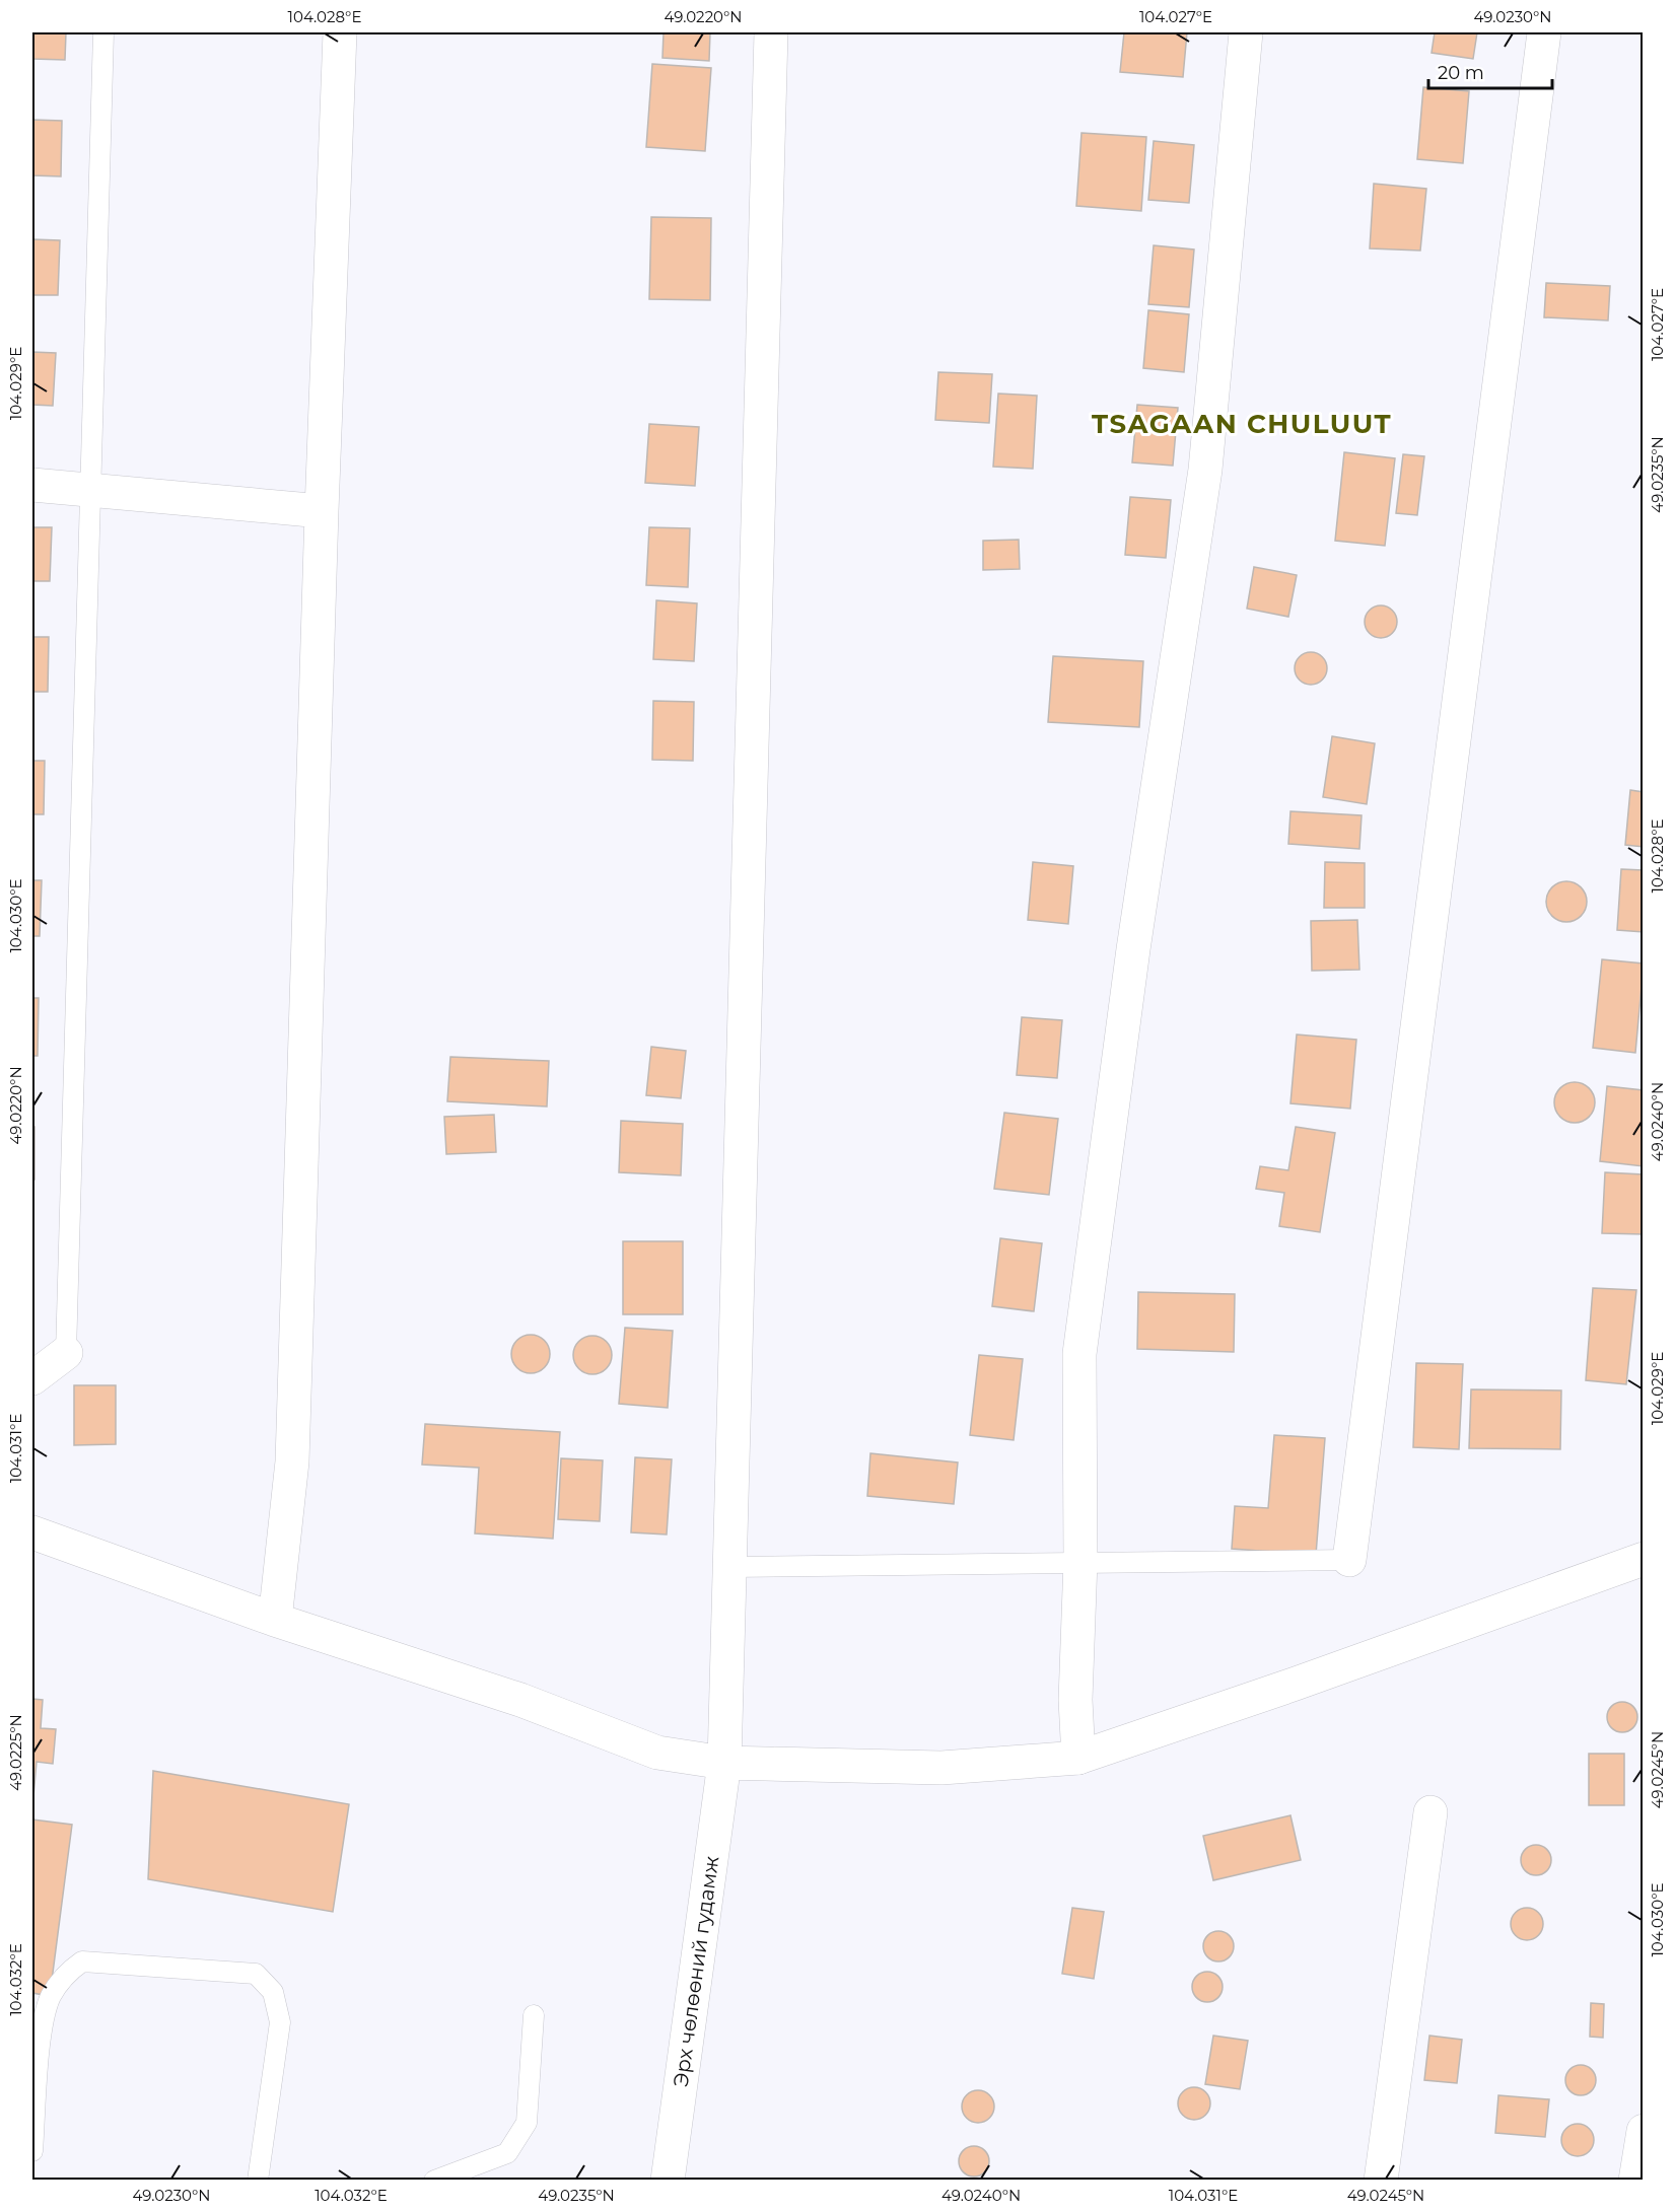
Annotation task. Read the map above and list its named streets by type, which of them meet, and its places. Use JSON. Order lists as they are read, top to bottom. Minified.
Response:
{"streets":{"street":["Эрх чөлөөний гудамж"]},"districts":["TSAGAAN CHULUUT"],"scale_bar":"20 m","coordinates":["104.028°E","49.0220°N","104.027°E","49.0230°N","104.029°E","49.0235°N","104.030°E","49.0240°N","104.031°E","49.0225°N","49.0245°N","104.032°E"]}
